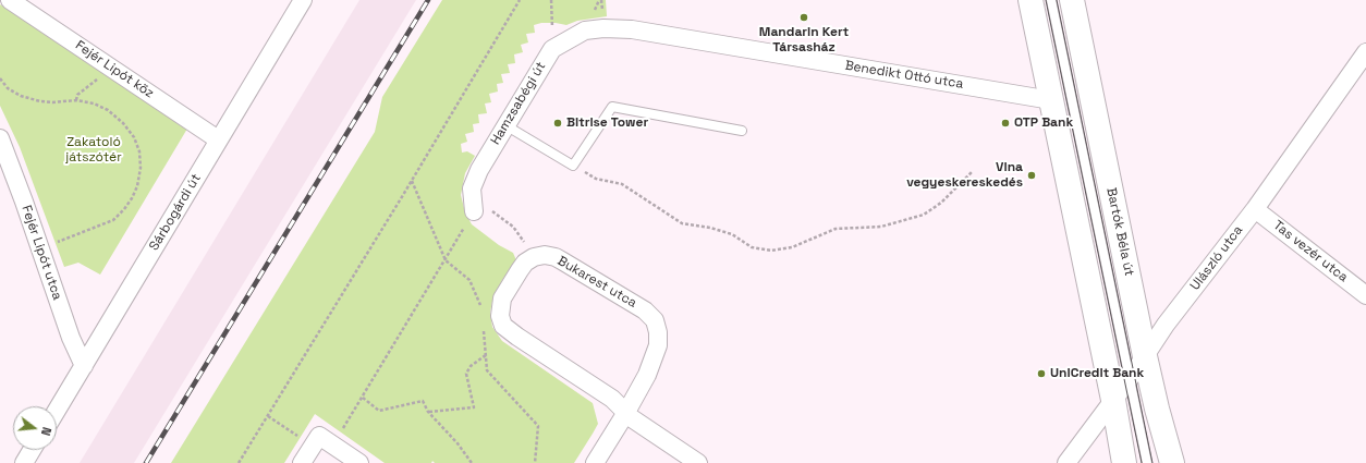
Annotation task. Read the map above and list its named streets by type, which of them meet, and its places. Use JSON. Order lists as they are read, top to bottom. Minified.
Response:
{"streets":{"main road":["Bartók Béla út"],"street":["Fejér Lipót köz","Benedikt Ottó utca","Hamzsabégi út","Sárbogárdi út","Tas vezér utca","Fejér Lipót utca","Ulászló utca","Bukarest utca"]},"crossings":[["Fejér Lipót köz","Sárbogárdi út"],["Benedikt Ottó utca","Hamzsabégi út"],["Sárbogárdi út","Fejér Lipót utca"],["Bartók Béla út","Ulászló utca"],["Tas vezér utca","Ulászló utca"]],"parks":["Zakatoló játszótér"],"places":["Mandarin Kert Társasház","Bitrise Tower","OTP Bank","Vina vegyeskereskedés","UniCredit Bank"],"north":"right"}
